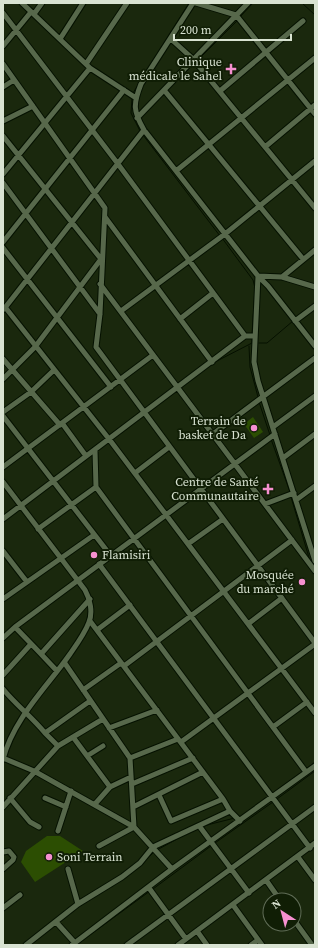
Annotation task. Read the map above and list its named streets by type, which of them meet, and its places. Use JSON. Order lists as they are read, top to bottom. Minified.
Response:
{"places":{"health":["Clinique médicale le Sahel","Centre de Santé Communautaire"],"other":["Terrain de basket de Da","Flamisiri","Mosquée du marché","Soni Terrain"]},"scale_bar":"200 m","north":"top left"}
